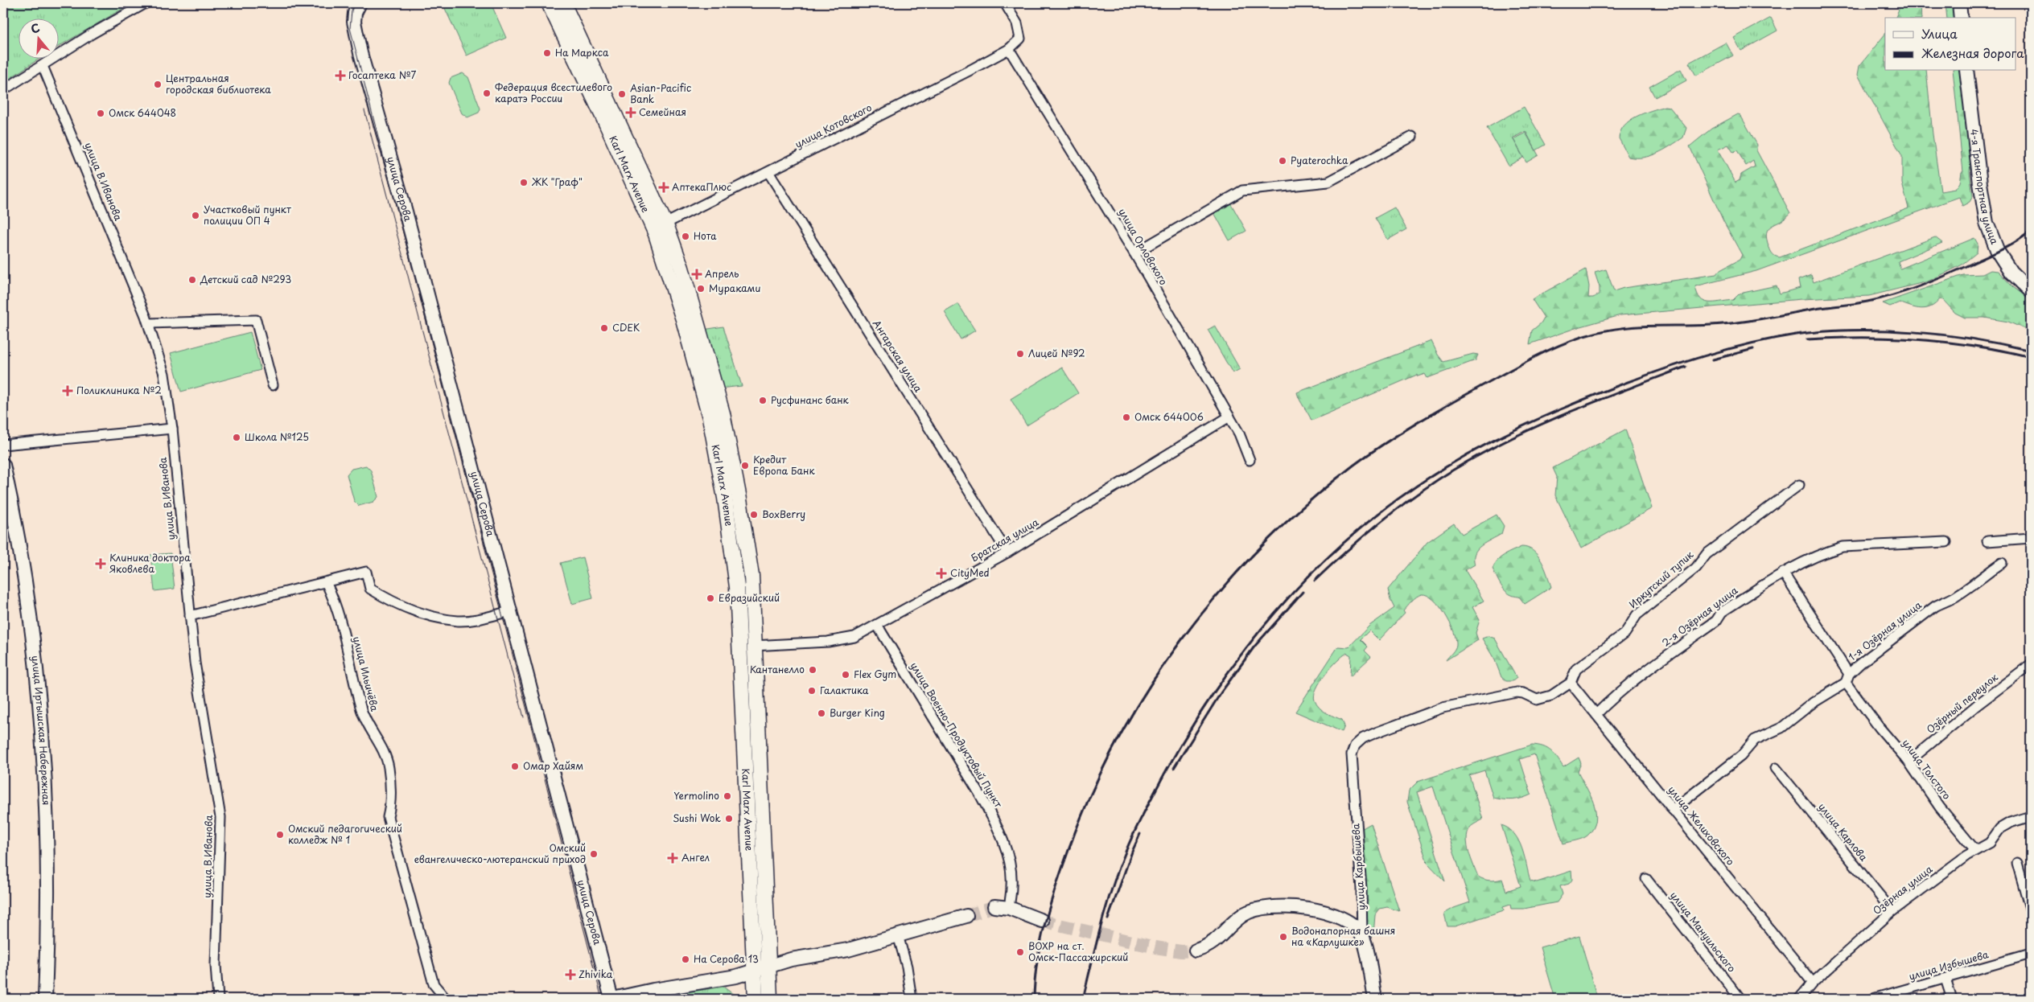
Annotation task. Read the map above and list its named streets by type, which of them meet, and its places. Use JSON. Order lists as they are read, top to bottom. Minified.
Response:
{"streets":{"main road":["Karl Marx Avenue","4-я Транспортная улица","улица Серова","улица Иртышская Набережная","улица Карбышева"],"street":["улица Котовского","улица В.Иванова","улица Орловского","Ангарская улица","Братская улица","Иркутский тупик","2-я Озёрная улица","1-я Озёрная улица","улица Ильичёва","Озёрный переулок","улица Военно-Продуктовый Пункт","улица Толстого","улица Желиховского","улица Карлова","Озёрная улица","улица Мануильского","улица Избышева"]},"crossings":[["улица Котовского","Karl Marx Avenue"],["улица Котовского","улица Орловского"],["улица Котовского","Ангарская улица"],["Karl Marx Avenue","Братская улица"],["улица Орловского","Братская улица"],["Ангарская улица","Братская улица"],["Братская улица","улица Военно-Продуктовый Пункт"],["Иркутский тупик","улица Желиховского"],["Иркутский тупик","улица Карбышева"],["2-я Озёрная улица","улица Желиховского"],["1-я Озёрная улица","улица Толстого"],["Озёрный переулок","улица Толстого"],["улица Толстого","Озёрная улица"],["улица Желиховского","Озёрная улица"],["улица Карлова","Озёрная улица"]],"places":{"other":["На Маркса","Центральная городская библиотека","Федерация всестилевого каратэ России","Asian-Pacific Bank","Омск 644048","Pyaterochka","ЖК \"Граф\"","Участковый пункт полиции ОП 4","Нота","Детский сад №293","Мураками","CDEK","Лицей №92","Русфинанс банк","Омск 644006","Школа №125","Кредит Европа Банк","BoxBerry","Евразийский","Кантанелло","Flex Gym","Галактика","Burger King","Омар Хайям","Yermolino","Sushi Wok","Омский педагогический колледж № 1","Омский евангелическо-лютеранский приход","Водонапорная башня на «Карлушке»","ВОХР на ст. Омск-Пассажирский","На Серова 13"],"health":["Госаптека №7","Семейная","АптекаПлюс","Апрель","Поликлиника №2","Клиника доктора Яковлева","CityMed","Ангел","Zhivika"]},"legend":["Улица","Железная дорога"],"north":"top"}
